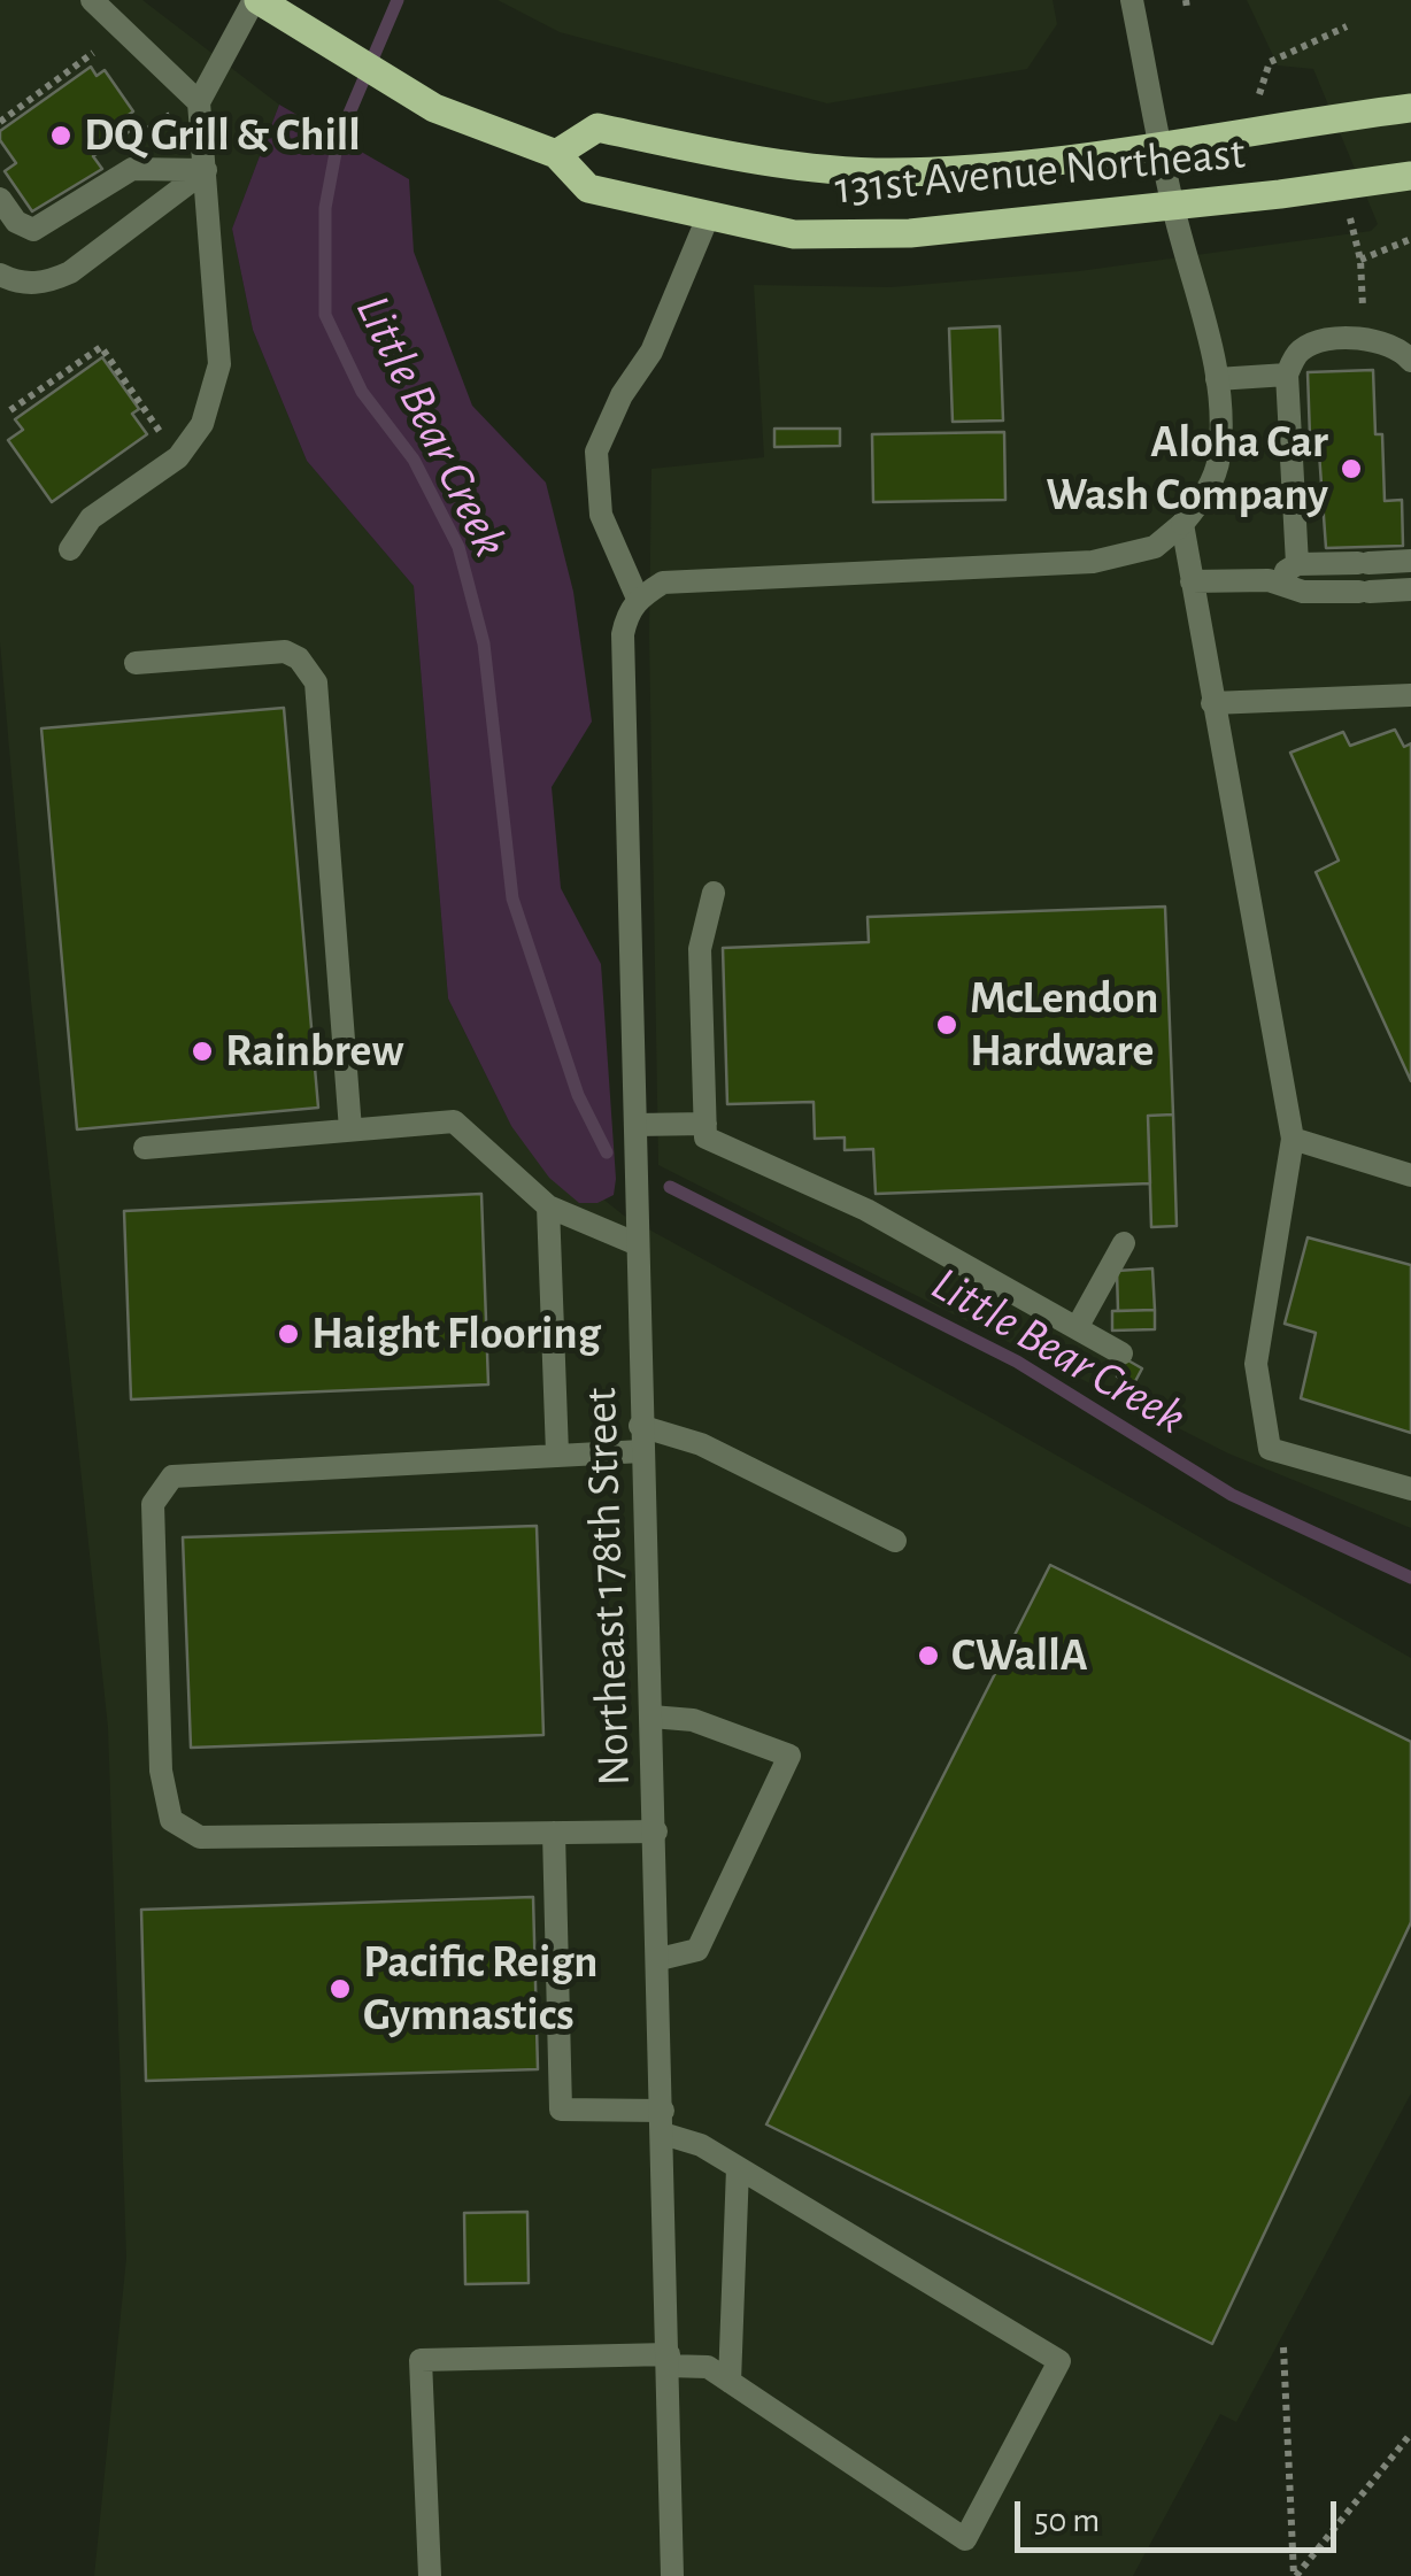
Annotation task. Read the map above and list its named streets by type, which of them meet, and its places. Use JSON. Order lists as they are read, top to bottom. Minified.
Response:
{"streets":{"main road":["131st Avenue Northeast"],"street":["Northeast 178th Street"]},"water":["Little Bear Creek"],"places":["DQ Grill & Chill","Aloha Car Wash Company","McLendon Hardware","Rainbrew","Haight Flooring","CWallA","Pacific Reign Gymnastics"],"scale_bar":"50 m"}
